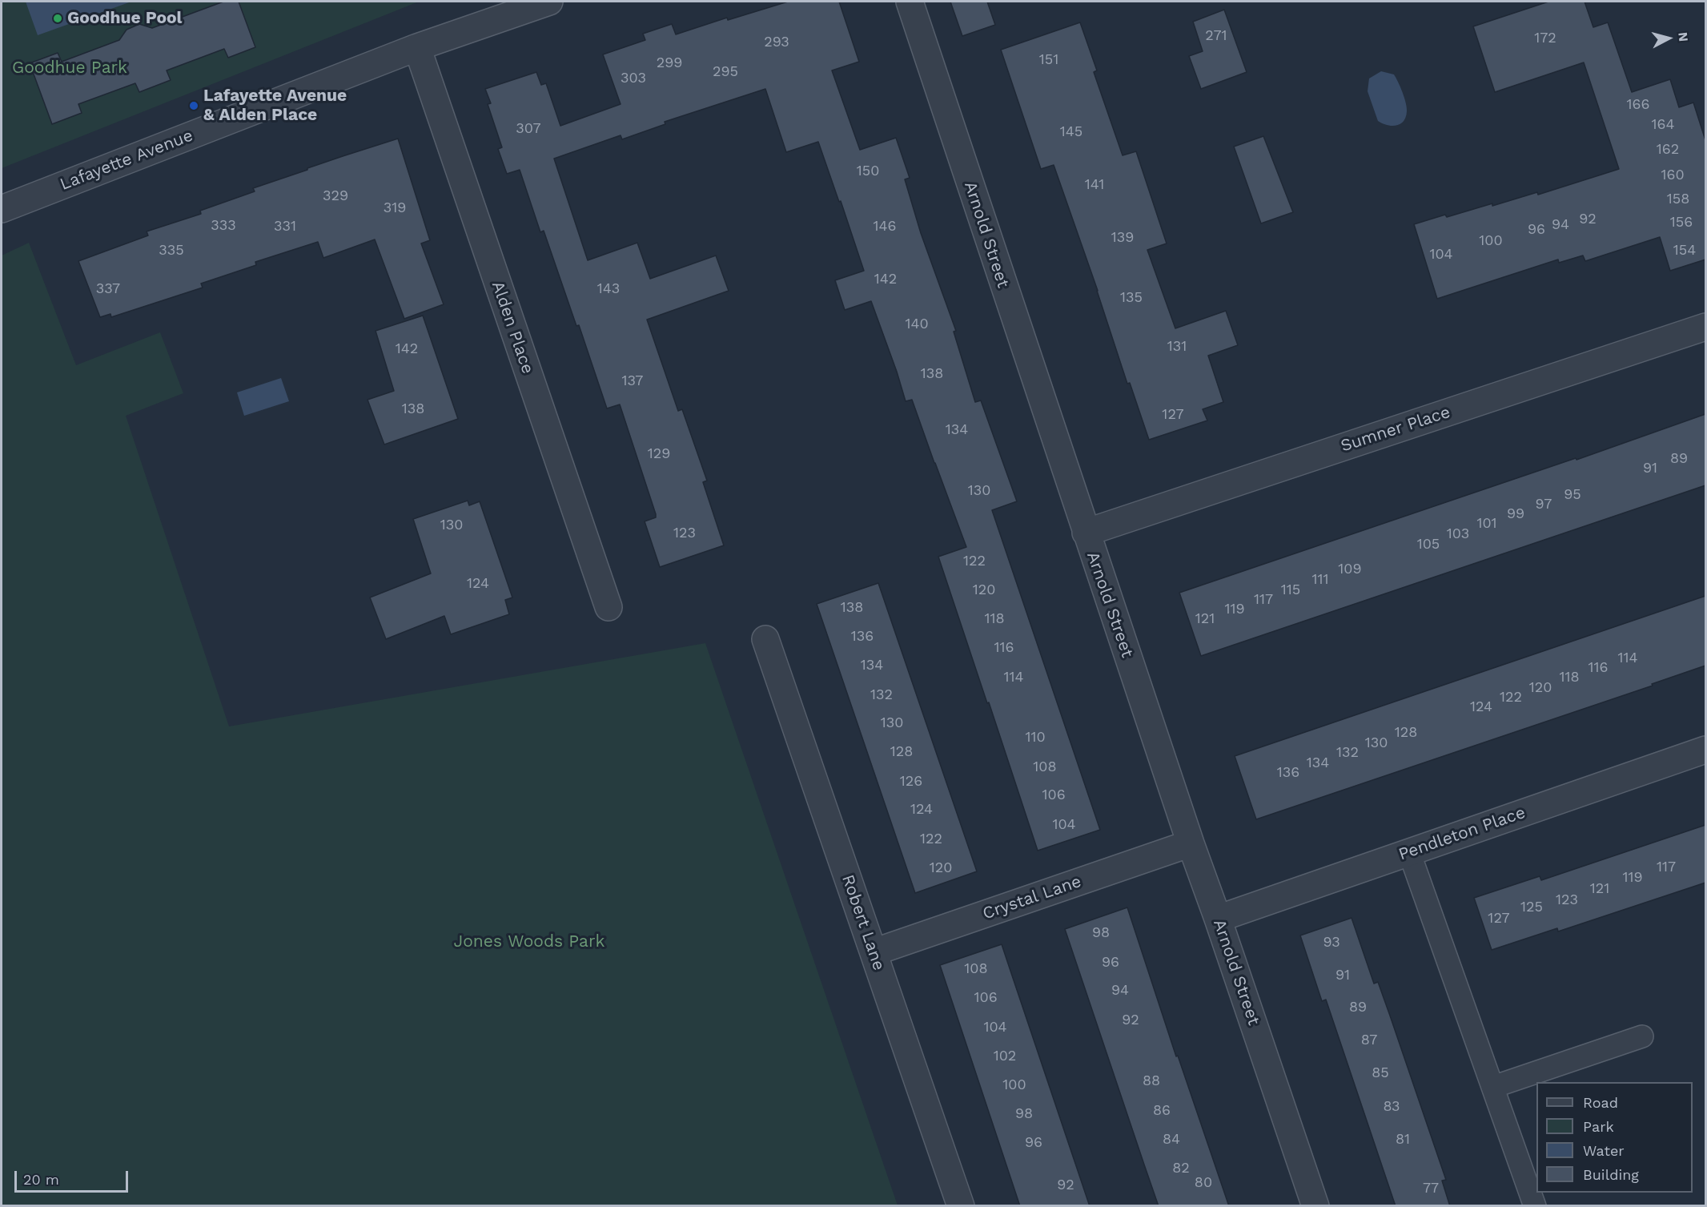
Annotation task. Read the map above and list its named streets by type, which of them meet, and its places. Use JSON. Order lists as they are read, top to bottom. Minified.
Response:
{"streets":{"street":["Lafayette Avenue","Arnold Street","Alden Place","Sumner Place","Pendleton Place","Crystal Lane","Robert Lane"]},"crossings":[["Lafayette Avenue","Alden Place"],["Arnold Street","Sumner Place"],["Arnold Street","Pendleton Place"],["Arnold Street","Crystal Lane"],["Crystal Lane","Robert Lane"]],"parks":["Goodhue Park","Jones Woods Park"],"places":["Goodhue Pool","Lafayette Avenue & Alden Place"],"house_numbers":["271","172","293","151","299","295","303","166","164","307","145","162","150","160","141","329","158","319","92","156","94","333","331","146","96","139","100","335","154","104","142","337","143","135","140","131","142","138","137","138","127","134","129","89","91","130","95","97","99","101","130","123","103","105","122","109","111","124","120","115","117","138","119","118","121","136","116","114","134","116","114","118","120","132","122","124","130","128","110","130","128","132","134","108","136","126","106","124","104","122","117","120","119","121","123","125","127","98","93","96","108","91","94","106","89","92","104","87","102","85","88","100","83","86","98","84","81","96","82","80","92","77"],"legend":["Road","Park","Water","Building"],"scale_bar":"20 m","north":"right"}
